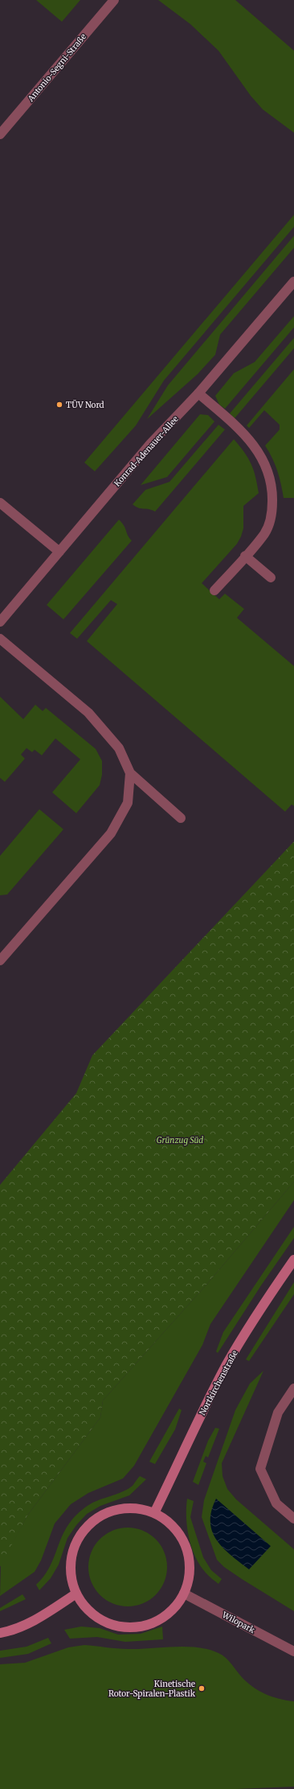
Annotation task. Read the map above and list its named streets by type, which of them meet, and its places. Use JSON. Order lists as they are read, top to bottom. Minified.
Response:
{"streets":{"main road":["Nortkirchenstraße"],"street":["Antonio-Segni-Straße","Konrad-Adenauer-Allee","Wilopark"]},"parks":["Grünzug Süd"],"places":["TÜV Nord","Kinetische Rotor-Spiralen-Plastik"]}
